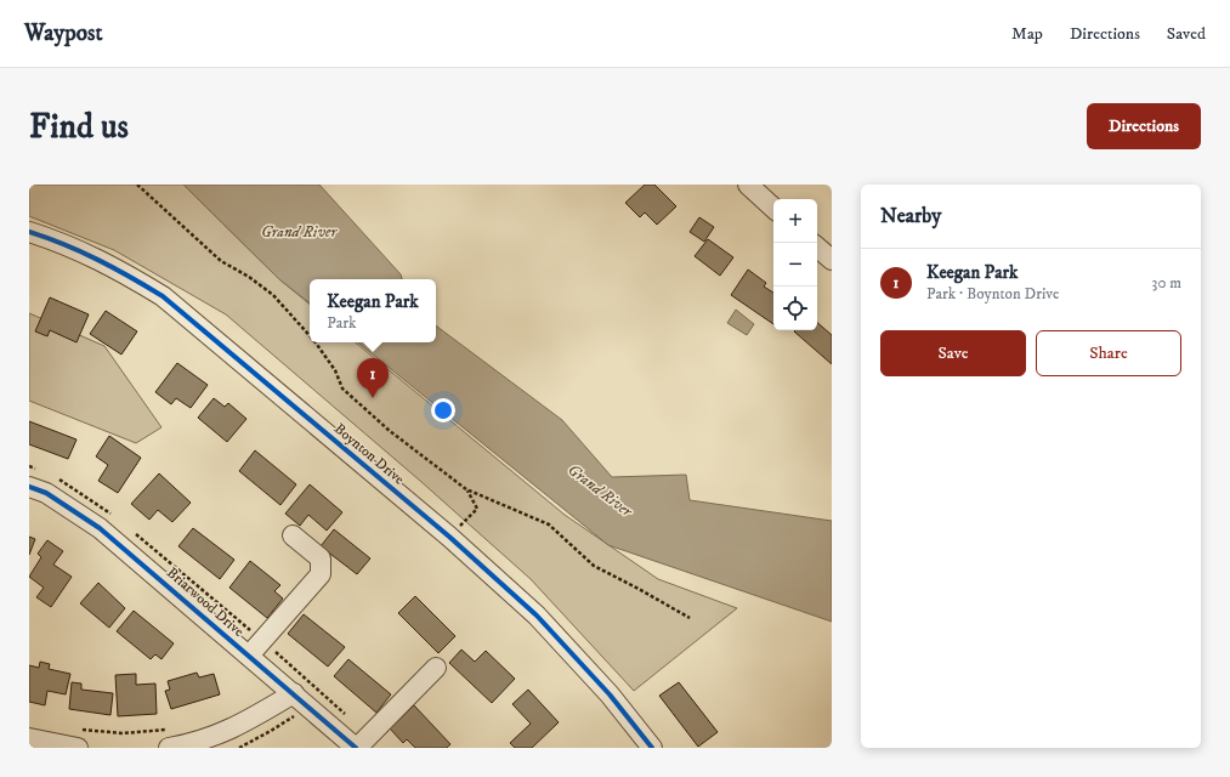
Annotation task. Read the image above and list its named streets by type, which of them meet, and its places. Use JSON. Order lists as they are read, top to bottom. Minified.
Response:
{"streets":{"street":["Boynton Drive","Briarwood Drive"]},"water":["Grand River"],"page":{"header":"Waypost","nav":["Map","Directions","Saved"],"buttons":["Directions",["Save","Share"]],"title":"Find us","heading":"Nearby","map_buttons":["+","−"],"list":[{"mark":"1","name":"Keegan Park","note":"Park · Boynton Drive","value":"30 m"}],"popup":["Keegan Park","Park"],"pins":"1"}}
